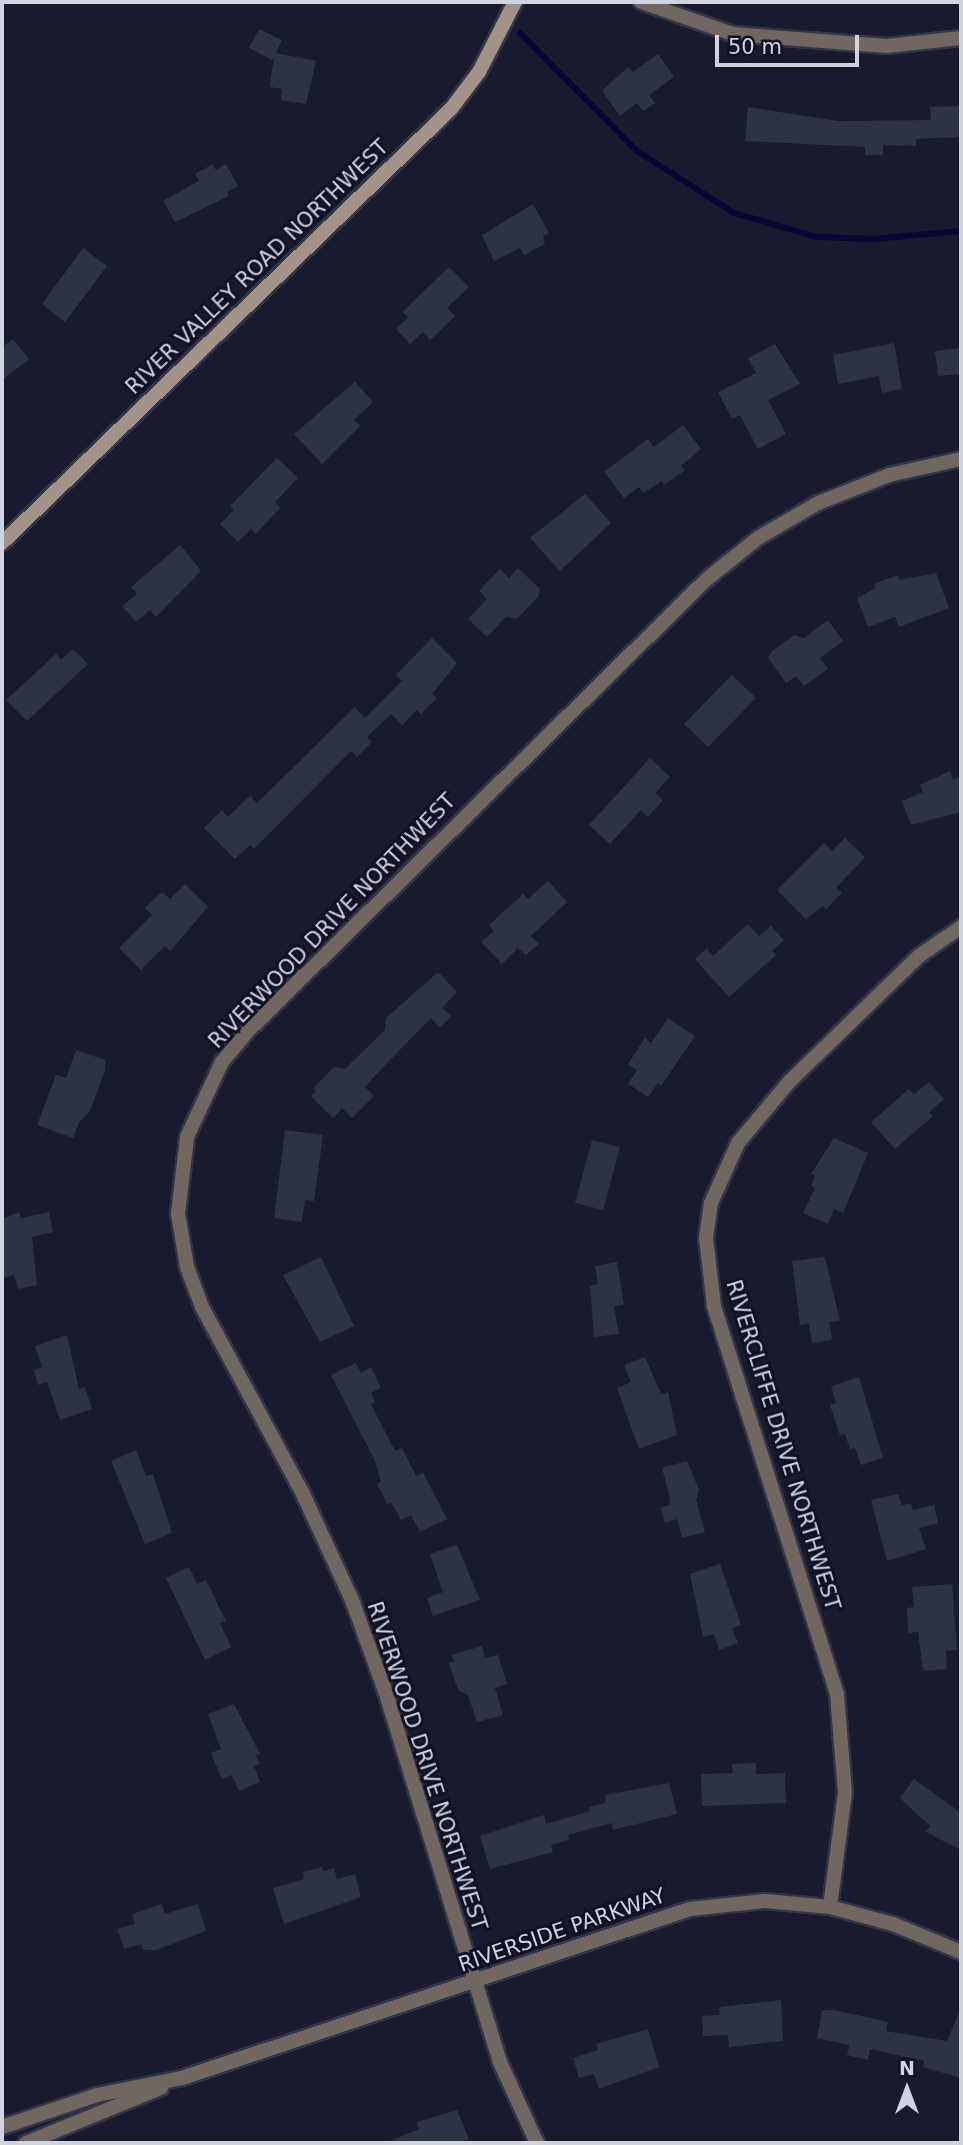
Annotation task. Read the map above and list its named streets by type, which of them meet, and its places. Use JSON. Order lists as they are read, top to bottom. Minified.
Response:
{"streets":{"street":["RIVER VALLEY ROAD NORTHWEST","RIVERWOOD DRIVE NORTHWEST","RIVERCLIFFE DRIVE NORTHWEST","RIVERSIDE PARKWAY"]},"crossings":[["RIVERWOOD DRIVE NORTHWEST","RIVERSIDE PARKWAY"],["RIVERCLIFFE DRIVE NORTHWEST","RIVERSIDE PARKWAY"]],"scale_bar":"50 m","north":"top"}
